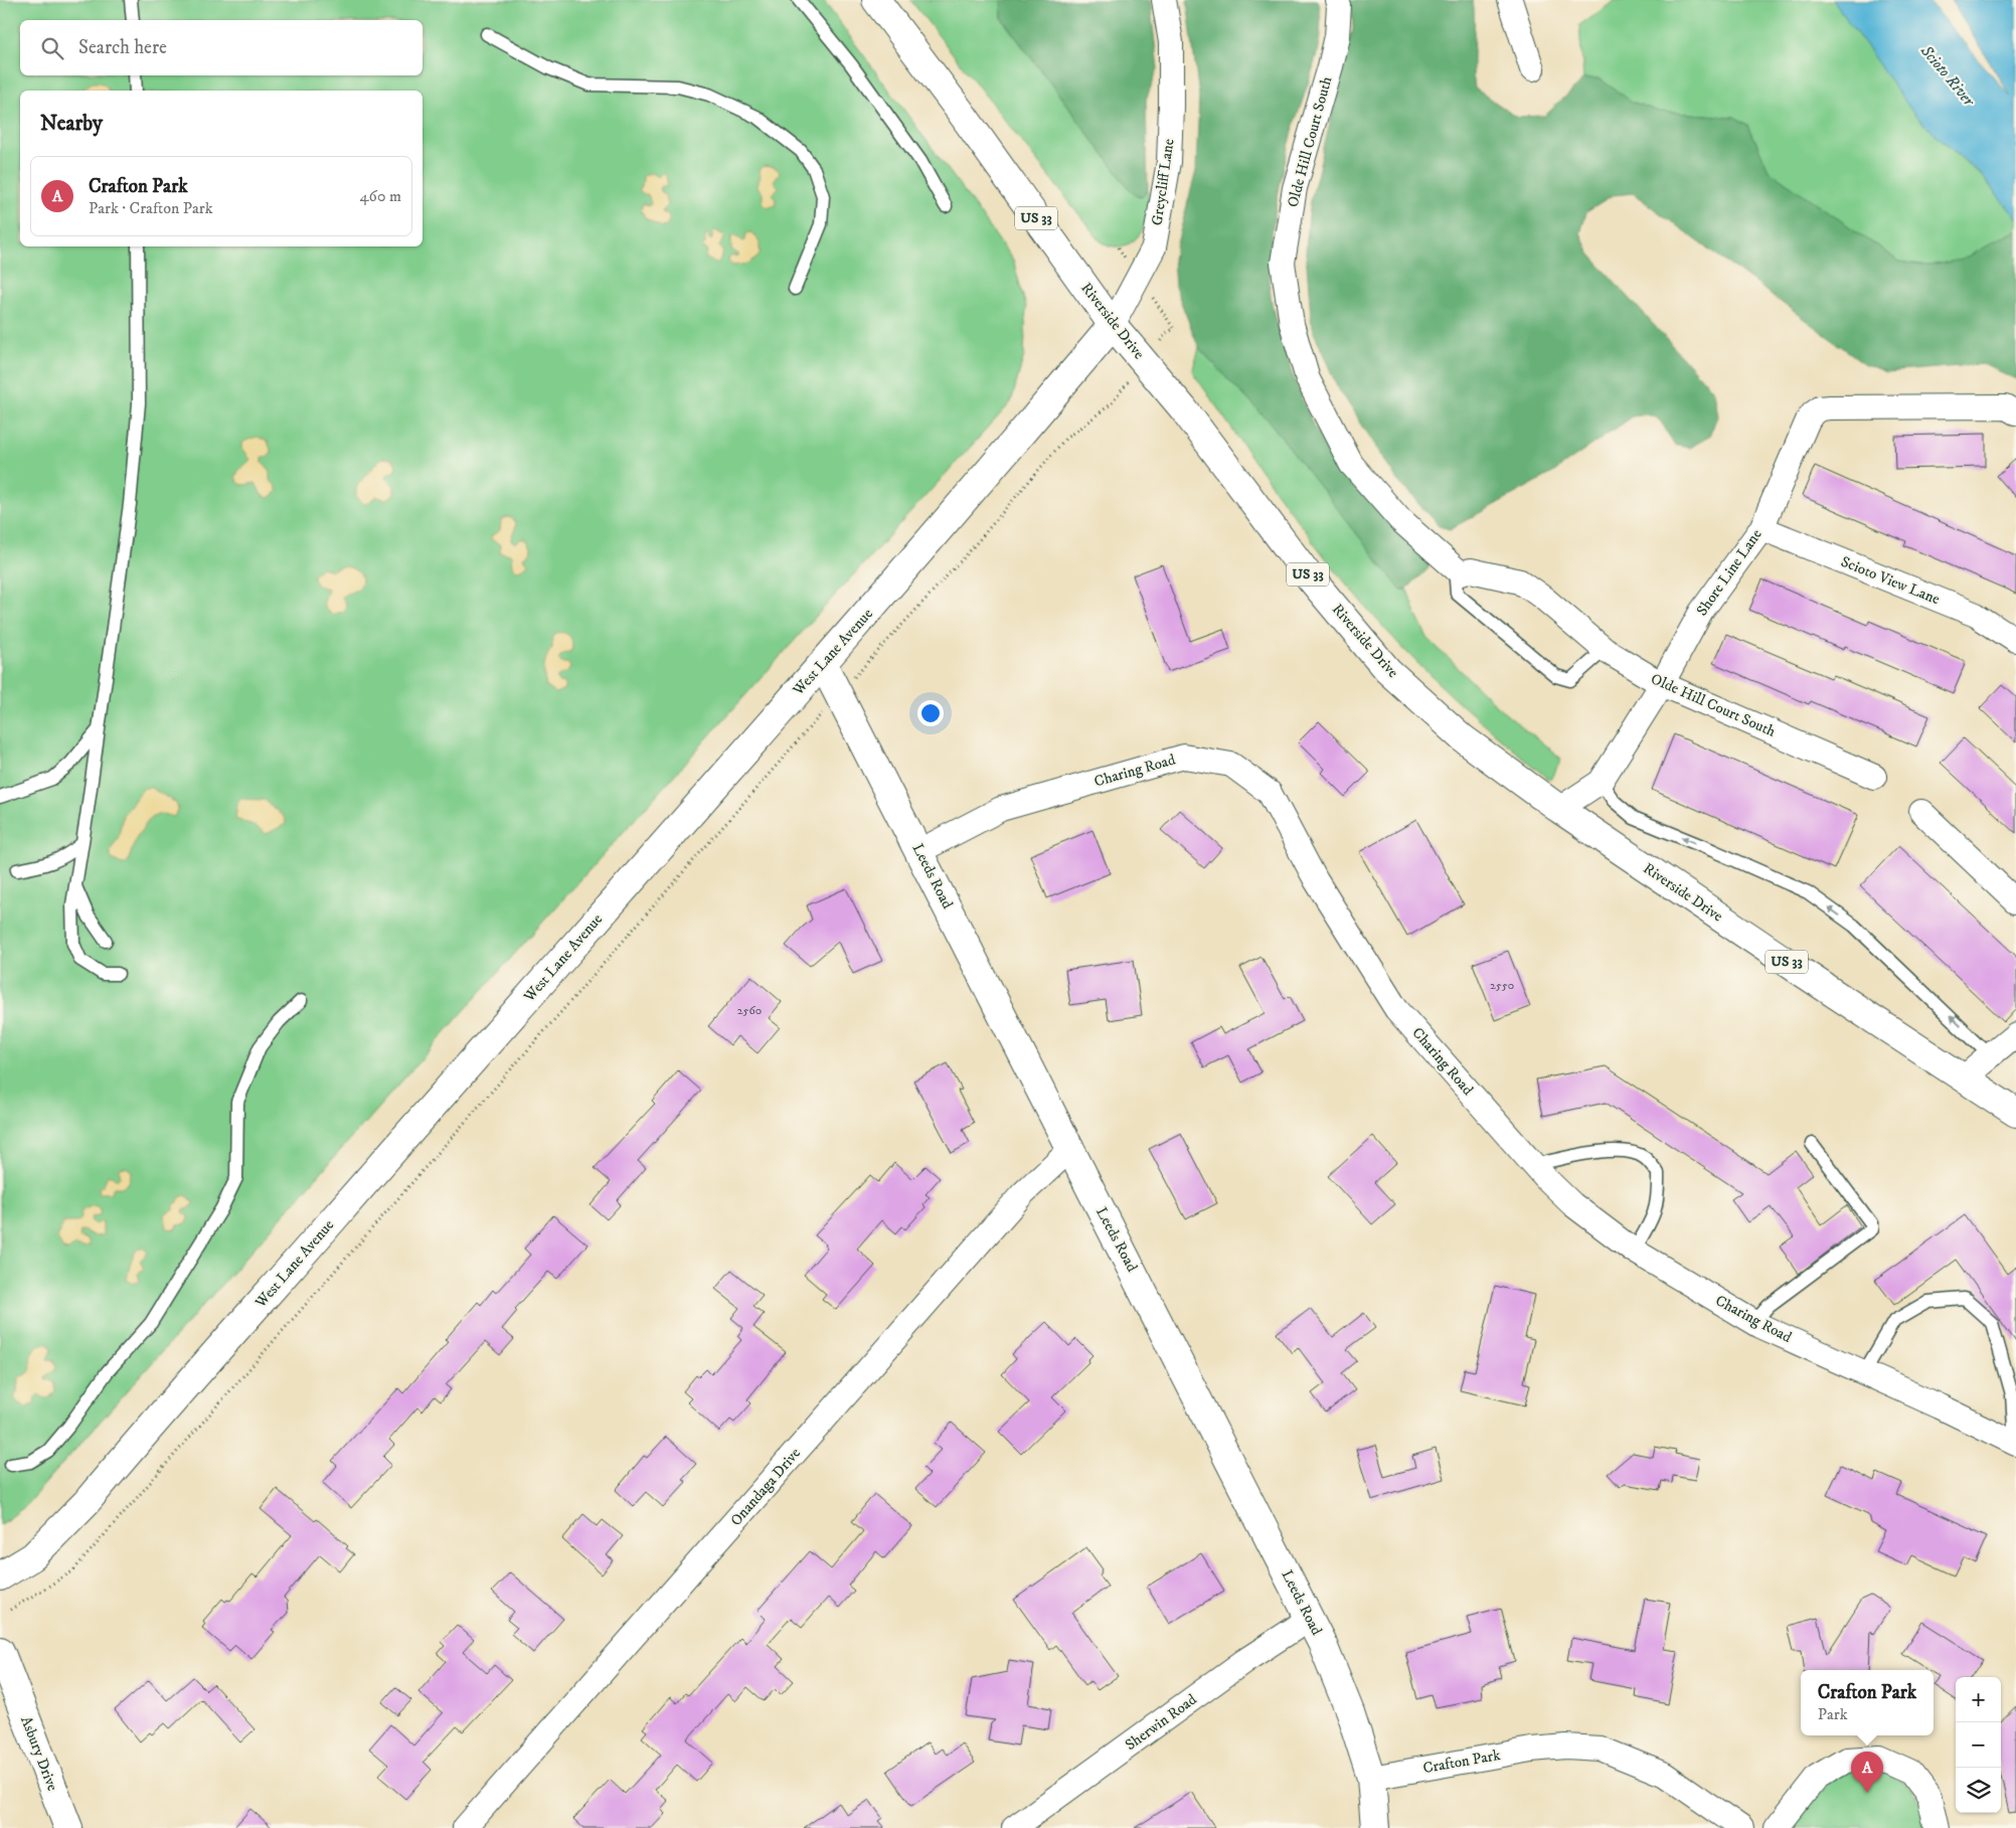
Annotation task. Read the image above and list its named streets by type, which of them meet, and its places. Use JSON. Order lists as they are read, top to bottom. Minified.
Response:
{"streets":{"main road":["US 33","Riverside Drive","West Lane Avenue","Leeds Road","Asbury Drive"],"street":["Olde Hill Court South","Greycliff Lane","Shore Line Lane","Scioto View Lane","Charing Road","Onandaga Drive","Sherwin Road","Crafton Park"]},"crossings":[["Olde Hill Court South","Shore Line Lane"],["Greycliff Lane","Riverside Drive"],["Greycliff Lane","West Lane Avenue"],["Riverside Drive","Shore Line Lane"],["Riverside Drive","West Lane Avenue"],["Shore Line Lane","Scioto View Lane"],["West Lane Avenue","Leeds Road"],["Charing Road","Leeds Road"],["Leeds Road","Onandaga Drive"],["Leeds Road","Sherwin Road"],["Leeds Road","Crafton Park"]],"water":["Scioto River"],"house_numbers":["2550","2560"],"page":{"search":"Search here","heading":"Nearby","list":[{"mark":"A","name":"Crafton Park","note":"Park · Crafton Park","value":"460 m"}],"popup":["Crafton Park","Park"],"map_buttons":["+","−"],"pins":"A"}}
